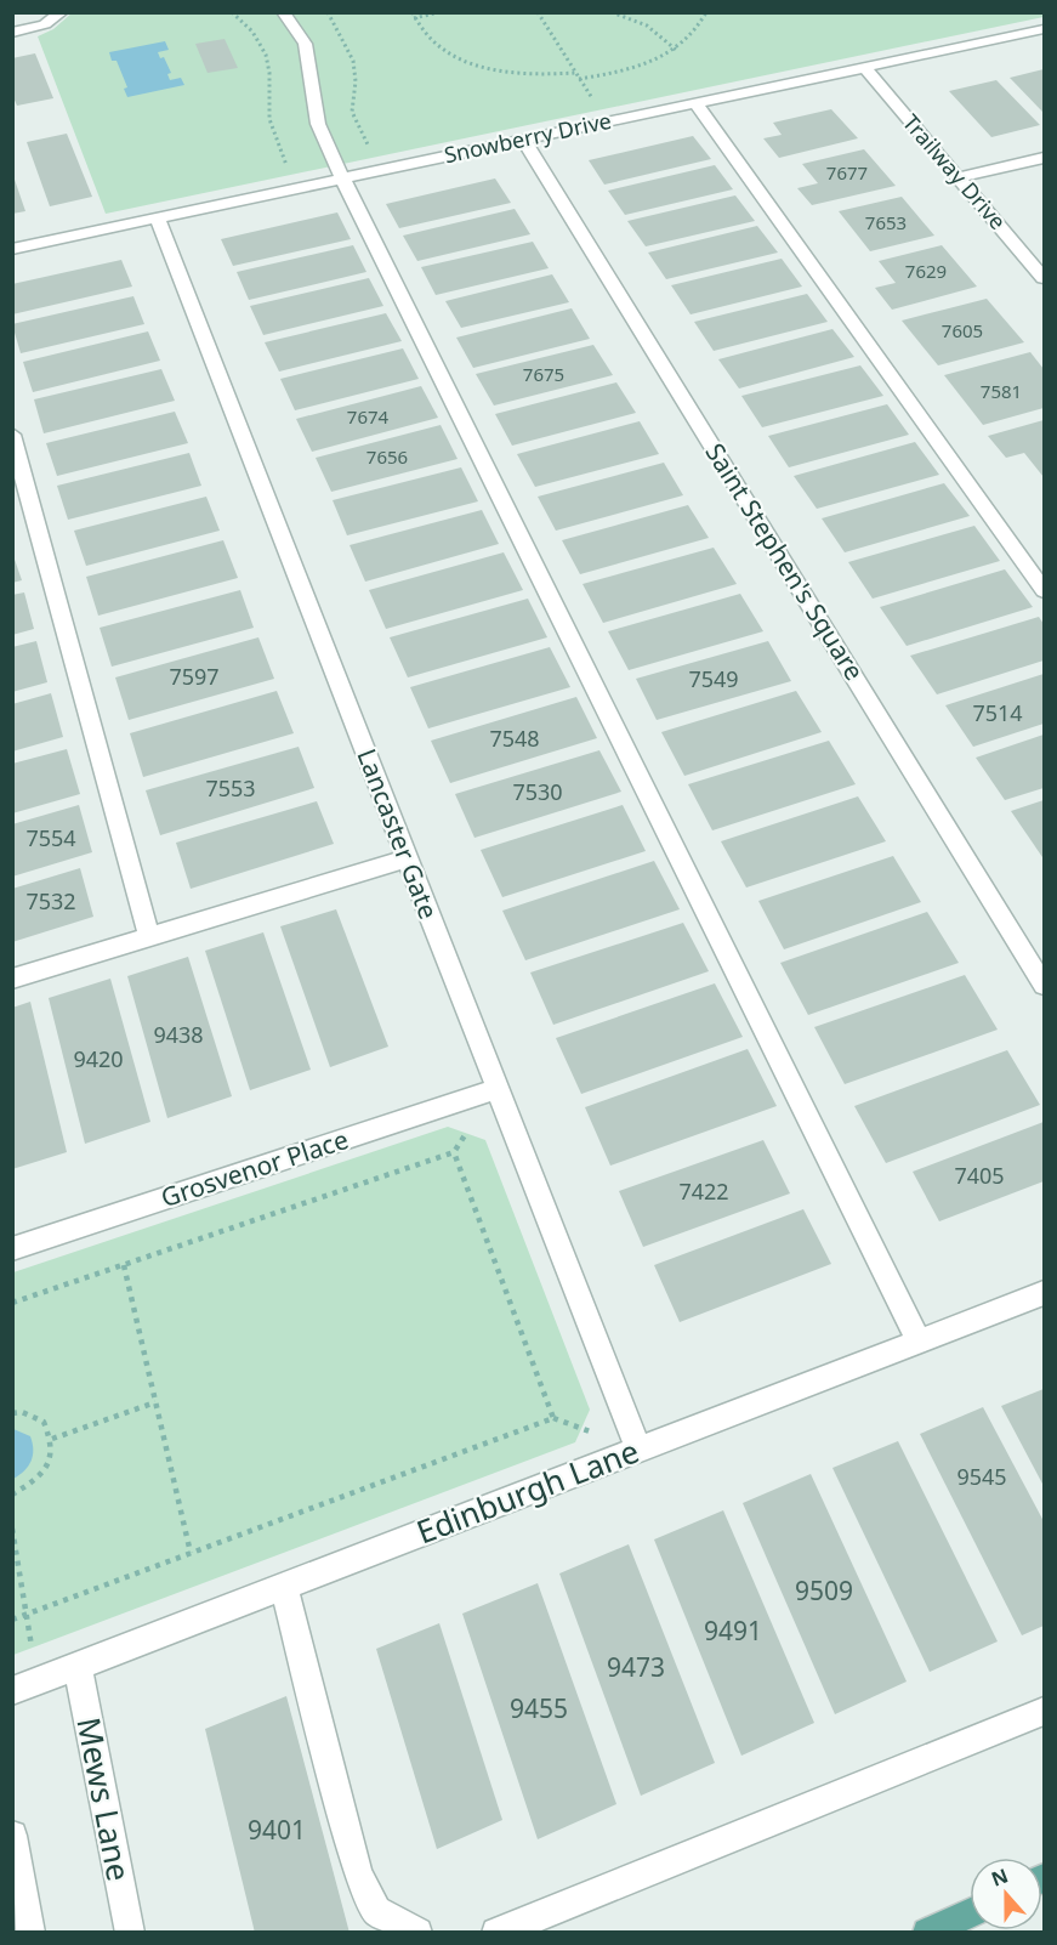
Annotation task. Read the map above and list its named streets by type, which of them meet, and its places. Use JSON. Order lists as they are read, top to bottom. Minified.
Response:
{"streets":{"street":["Snowberry Drive","Trailway Drive","Saint Stephen's Square","Lancaster Gate","Grosvenor Place","Edinburgh Lane","Mews Lane"]},"crossings":[["Snowberry Drive","Trailway Drive"],["Snowberry Drive","Saint Stephen's Square"],["Snowberry Drive","Lancaster Gate"],["Lancaster Gate","Grosvenor Place"],["Lancaster Gate","Edinburgh Lane"],["Edinburgh Lane","Mews Lane"]],"house_numbers":["7677","7653","7629","7605","7675","7581","7674","7656","7597","7549","7514","7548","7553","7530","7554","7532","9438","9420","7405","7422","9545","9509","9491","9473","9455","9401"],"north":"top"}
